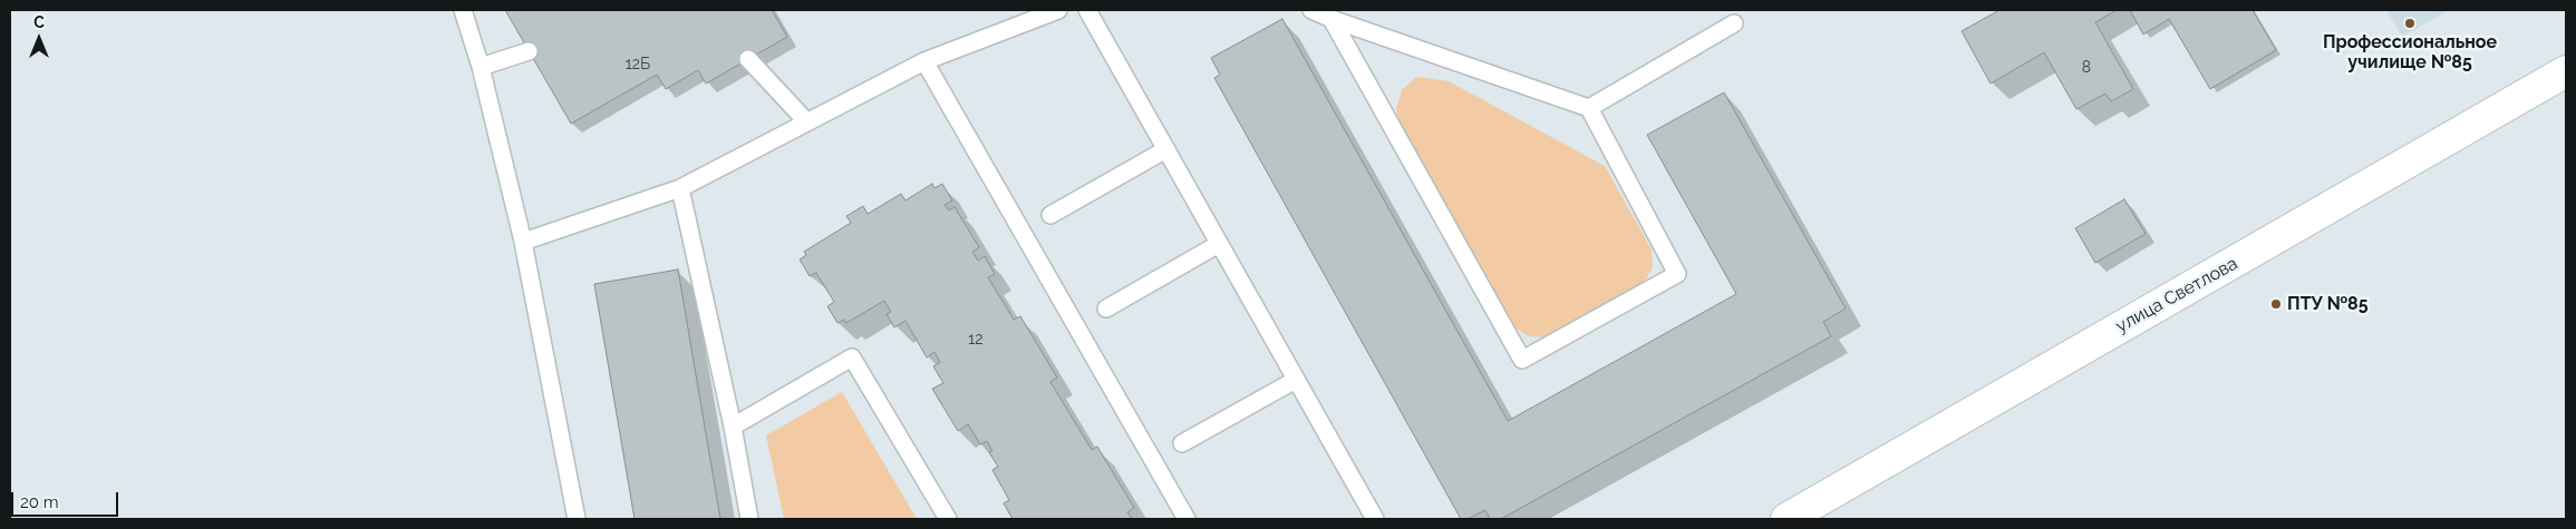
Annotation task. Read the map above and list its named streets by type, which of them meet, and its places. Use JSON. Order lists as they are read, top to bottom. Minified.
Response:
{"streets":{"street":["улица Светлова"]},"places":["Профессиональное училище №85","ПТУ №85"],"house_numbers":["12Б","8","12"],"scale_bar":"20 m","north":"top"}
